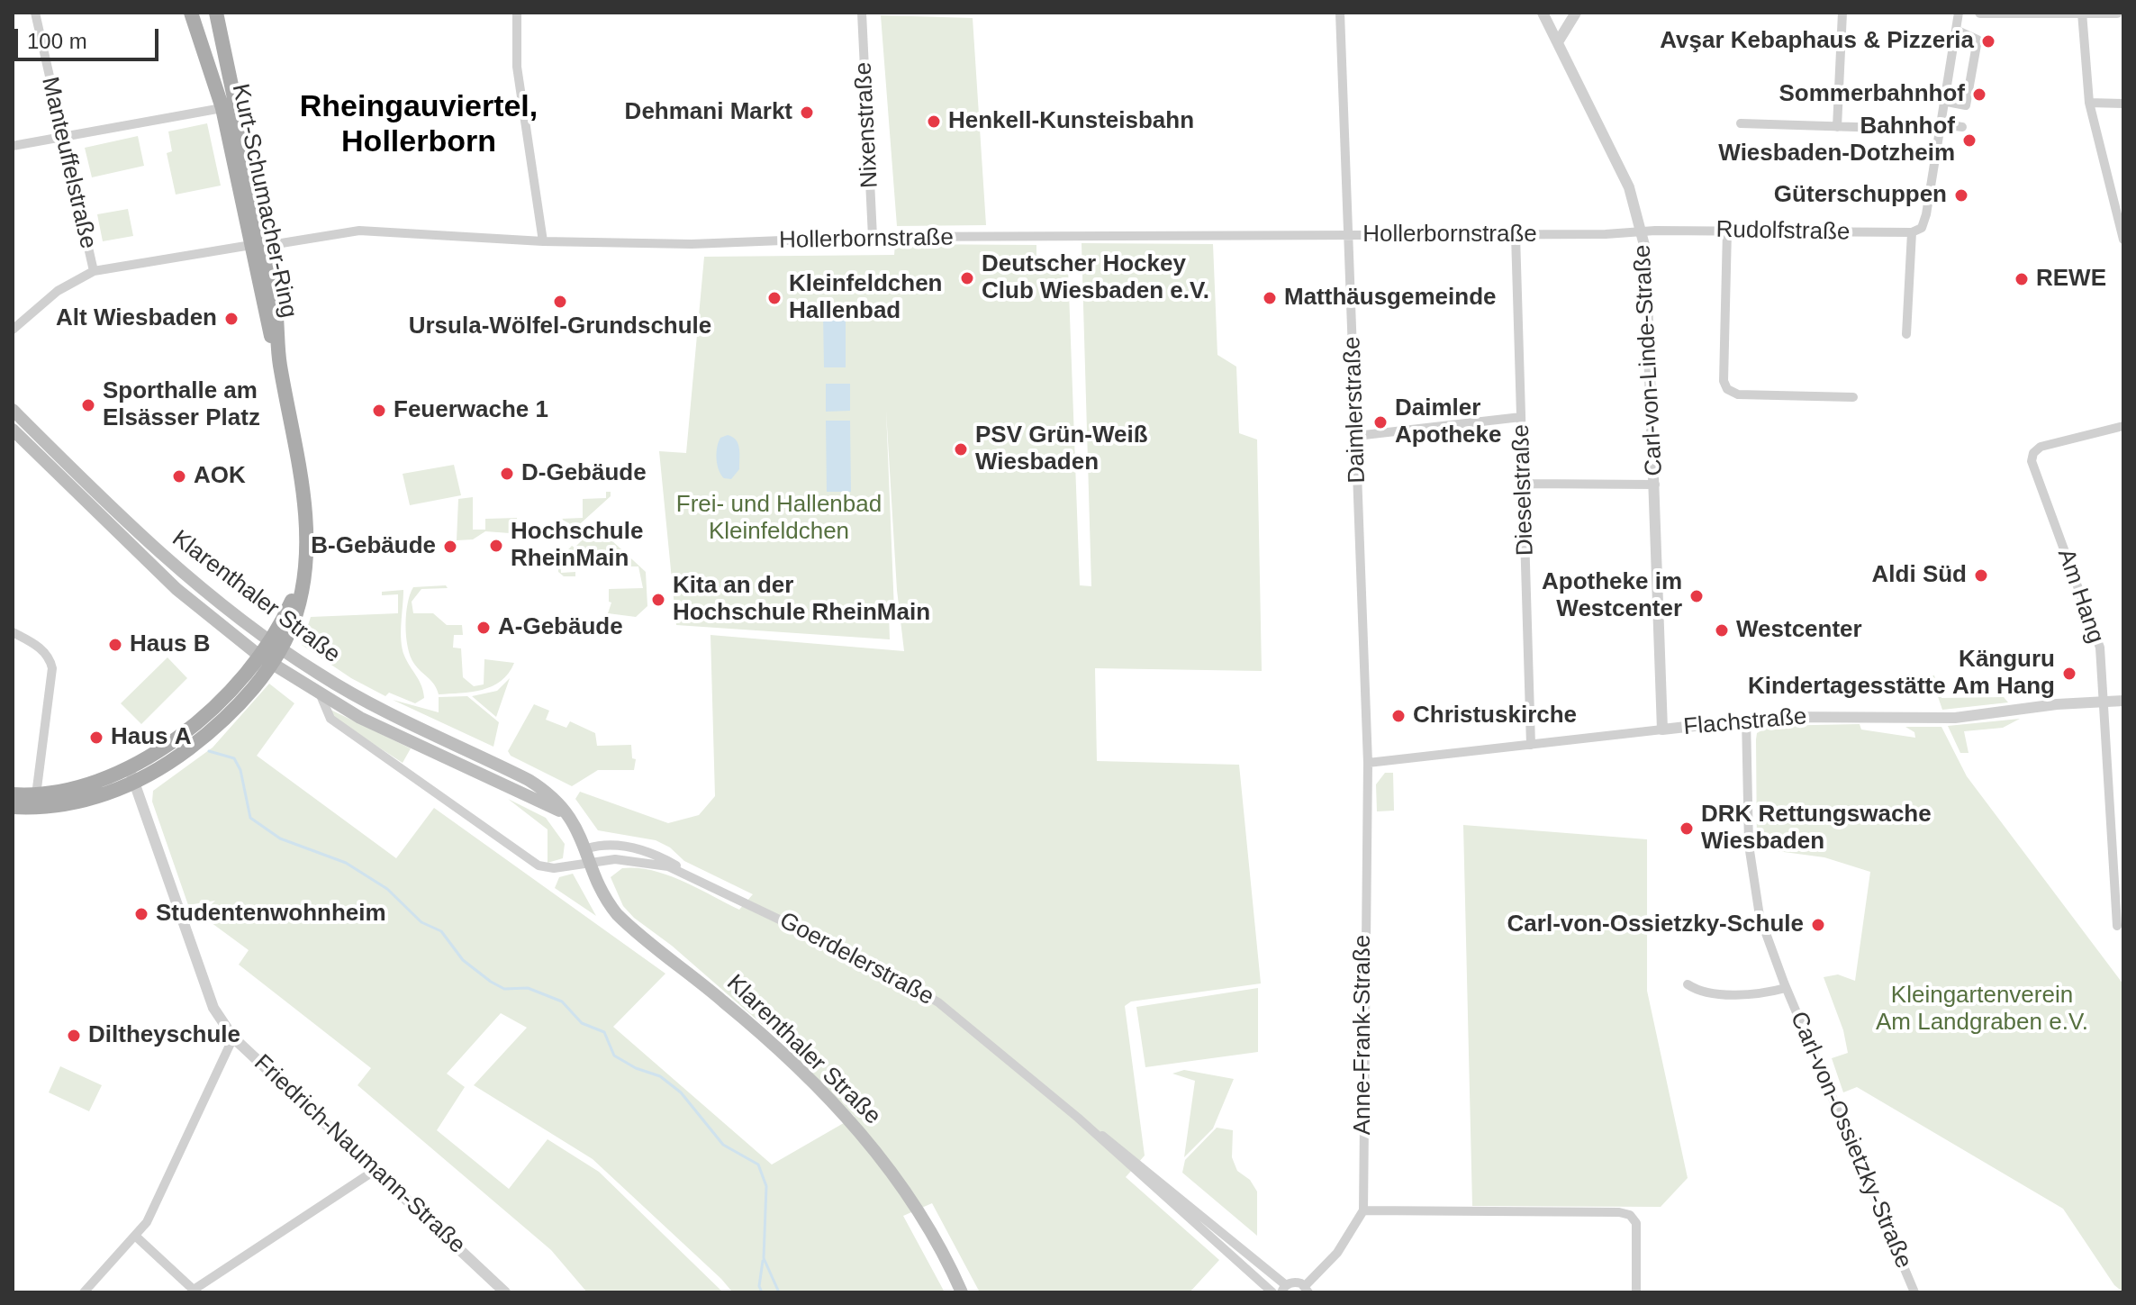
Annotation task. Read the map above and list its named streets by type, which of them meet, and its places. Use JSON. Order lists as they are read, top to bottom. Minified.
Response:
{"streets":{"main road":["Kurt-Schumacher-Ring","Klarenthaler Straße"],"street":["Nixenstraße","Manteuffelstraße","Rudolfstraße","Hollerbornstraße","Carl-von-Linde-Straße","Daimlerstraße","Dieselstraße","Am Hang","Flachstraße","Goerdelerstraße","Anne-Frank-Straße","Carl-von-Ossietzky-Straße","Friedrich-Naumann-Straße"]},"crossings":[["Nixenstraße","Hollerbornstraße"],["Manteuffelstraße","Hollerbornstraße"],["Kurt-Schumacher-Ring","Hollerbornstraße"],["Kurt-Schumacher-Ring","Klarenthaler Straße"],["Kurt-Schumacher-Ring","Friedrich-Naumann-Straße"],["Rudolfstraße","Hollerbornstraße"],["Rudolfstraße","Carl-von-Linde-Straße"],["Hollerbornstraße","Carl-von-Linde-Straße"],["Hollerbornstraße","Daimlerstraße"],["Hollerbornstraße","Dieselstraße"],["Carl-von-Linde-Straße","Flachstraße"],["Daimlerstraße","Flachstraße"],["Daimlerstraße","Anne-Frank-Straße"],["Dieselstraße","Flachstraße"],["Am Hang","Flachstraße"],["Klarenthaler Straße","Goerdelerstraße"],["Flachstraße","Anne-Frank-Straße"],["Flachstraße","Carl-von-Ossietzky-Straße"]],"districts":["Rheingauviertel, Hollerborn"],"parks":["Frei- und Hallenbad Kleinfeldchen","Kleingartenverein Am Landgraben e.V."],"places":["Avşar Kebaphaus & Pizzeria","Sommerbahnhof","Dehmani Markt","Henkell-Kunsteisbahn","Bahnhof Wiesbaden-Dotzheim","Güterschuppen","Deutscher Hockey Club Wiesbaden e.V.","REWE","Kleinfeldchen Hallenbad","Matthäusgemeinde","Ursula-Wölfel-Grundschule","Alt Wiesbaden","Sporthalle am Elsässer Platz","Feuerwache 1","Daimler Apotheke","PSV Grün-Weiß Wiesbaden","D-Gebäude","AOK","Hochschule RheinMain","B-Gebäude","Aldi Süd","Apotheke im Westcenter","Kita an der Hochschule RheinMain","A-Gebäude","Westcenter","Haus B","Känguru Kindertagesstätte Am Hang","Christuskirche","Haus A","DRK Rettungswache Wiesbaden","Studentenwohnheim","Carl-von-Ossietzky-Schule","Diltheyschule"],"scale_bar":"100 m"}
